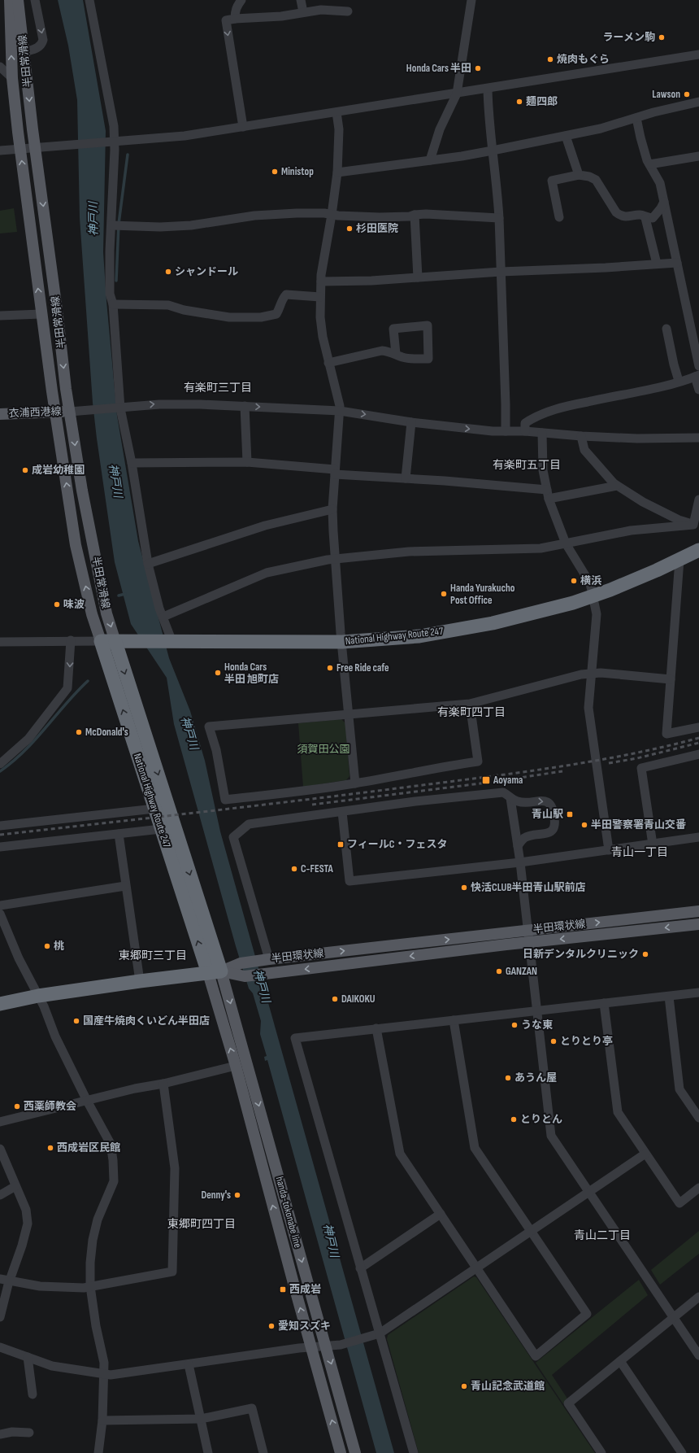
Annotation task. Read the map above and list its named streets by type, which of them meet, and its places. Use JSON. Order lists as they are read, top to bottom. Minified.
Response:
{"streets":{"highway":["National Highway Route 247"],"main road":["半田常滑線","衣浦西港線","半田環状線","handa-tokonabe line"]},"crossings":[["半田常滑線","衣浦西港線"],["半田常滑線","National Highway Route 247"],["National Highway Route 247","半田環状線"],["National Highway Route 247","handa-tokonabe line"],["半田環状線","handa-tokonabe line"]],"districts":["有楽町三丁目","有楽町五丁目","有楽町四丁目","青山一丁目","東郷町三丁目","東郷町四丁目","青山二丁目"],"water":["神戸川"],"parks":["須賀田公園"],"places":{"other":["ラーメン駒","焼肉もぐら","Honda Cars 半田","Lawson","麺四郎","Ministop","杉田医院","シャンドール","成岩幼稚園","横浜","Handa Yurakucho Post Office","味波","Free Ride cafe","Honda Cars 半田 旭町店","McDonald's","半田警察署青山交番","C-FESTA","快活CLUB半田青山駅前店","桃","日新デンタルクリニック","GANZAN","DAIKOKU","国産牛焼肉くいどん半田店","うな東","とりとり亭","あうん屋","西薬師教会","とりとん","西成岩区民館","Denny's","愛知スズキ","青山記念武道館"],"transit":["Aoyama","青山駅","フィールC・フェスタ","西成岩"]}}
